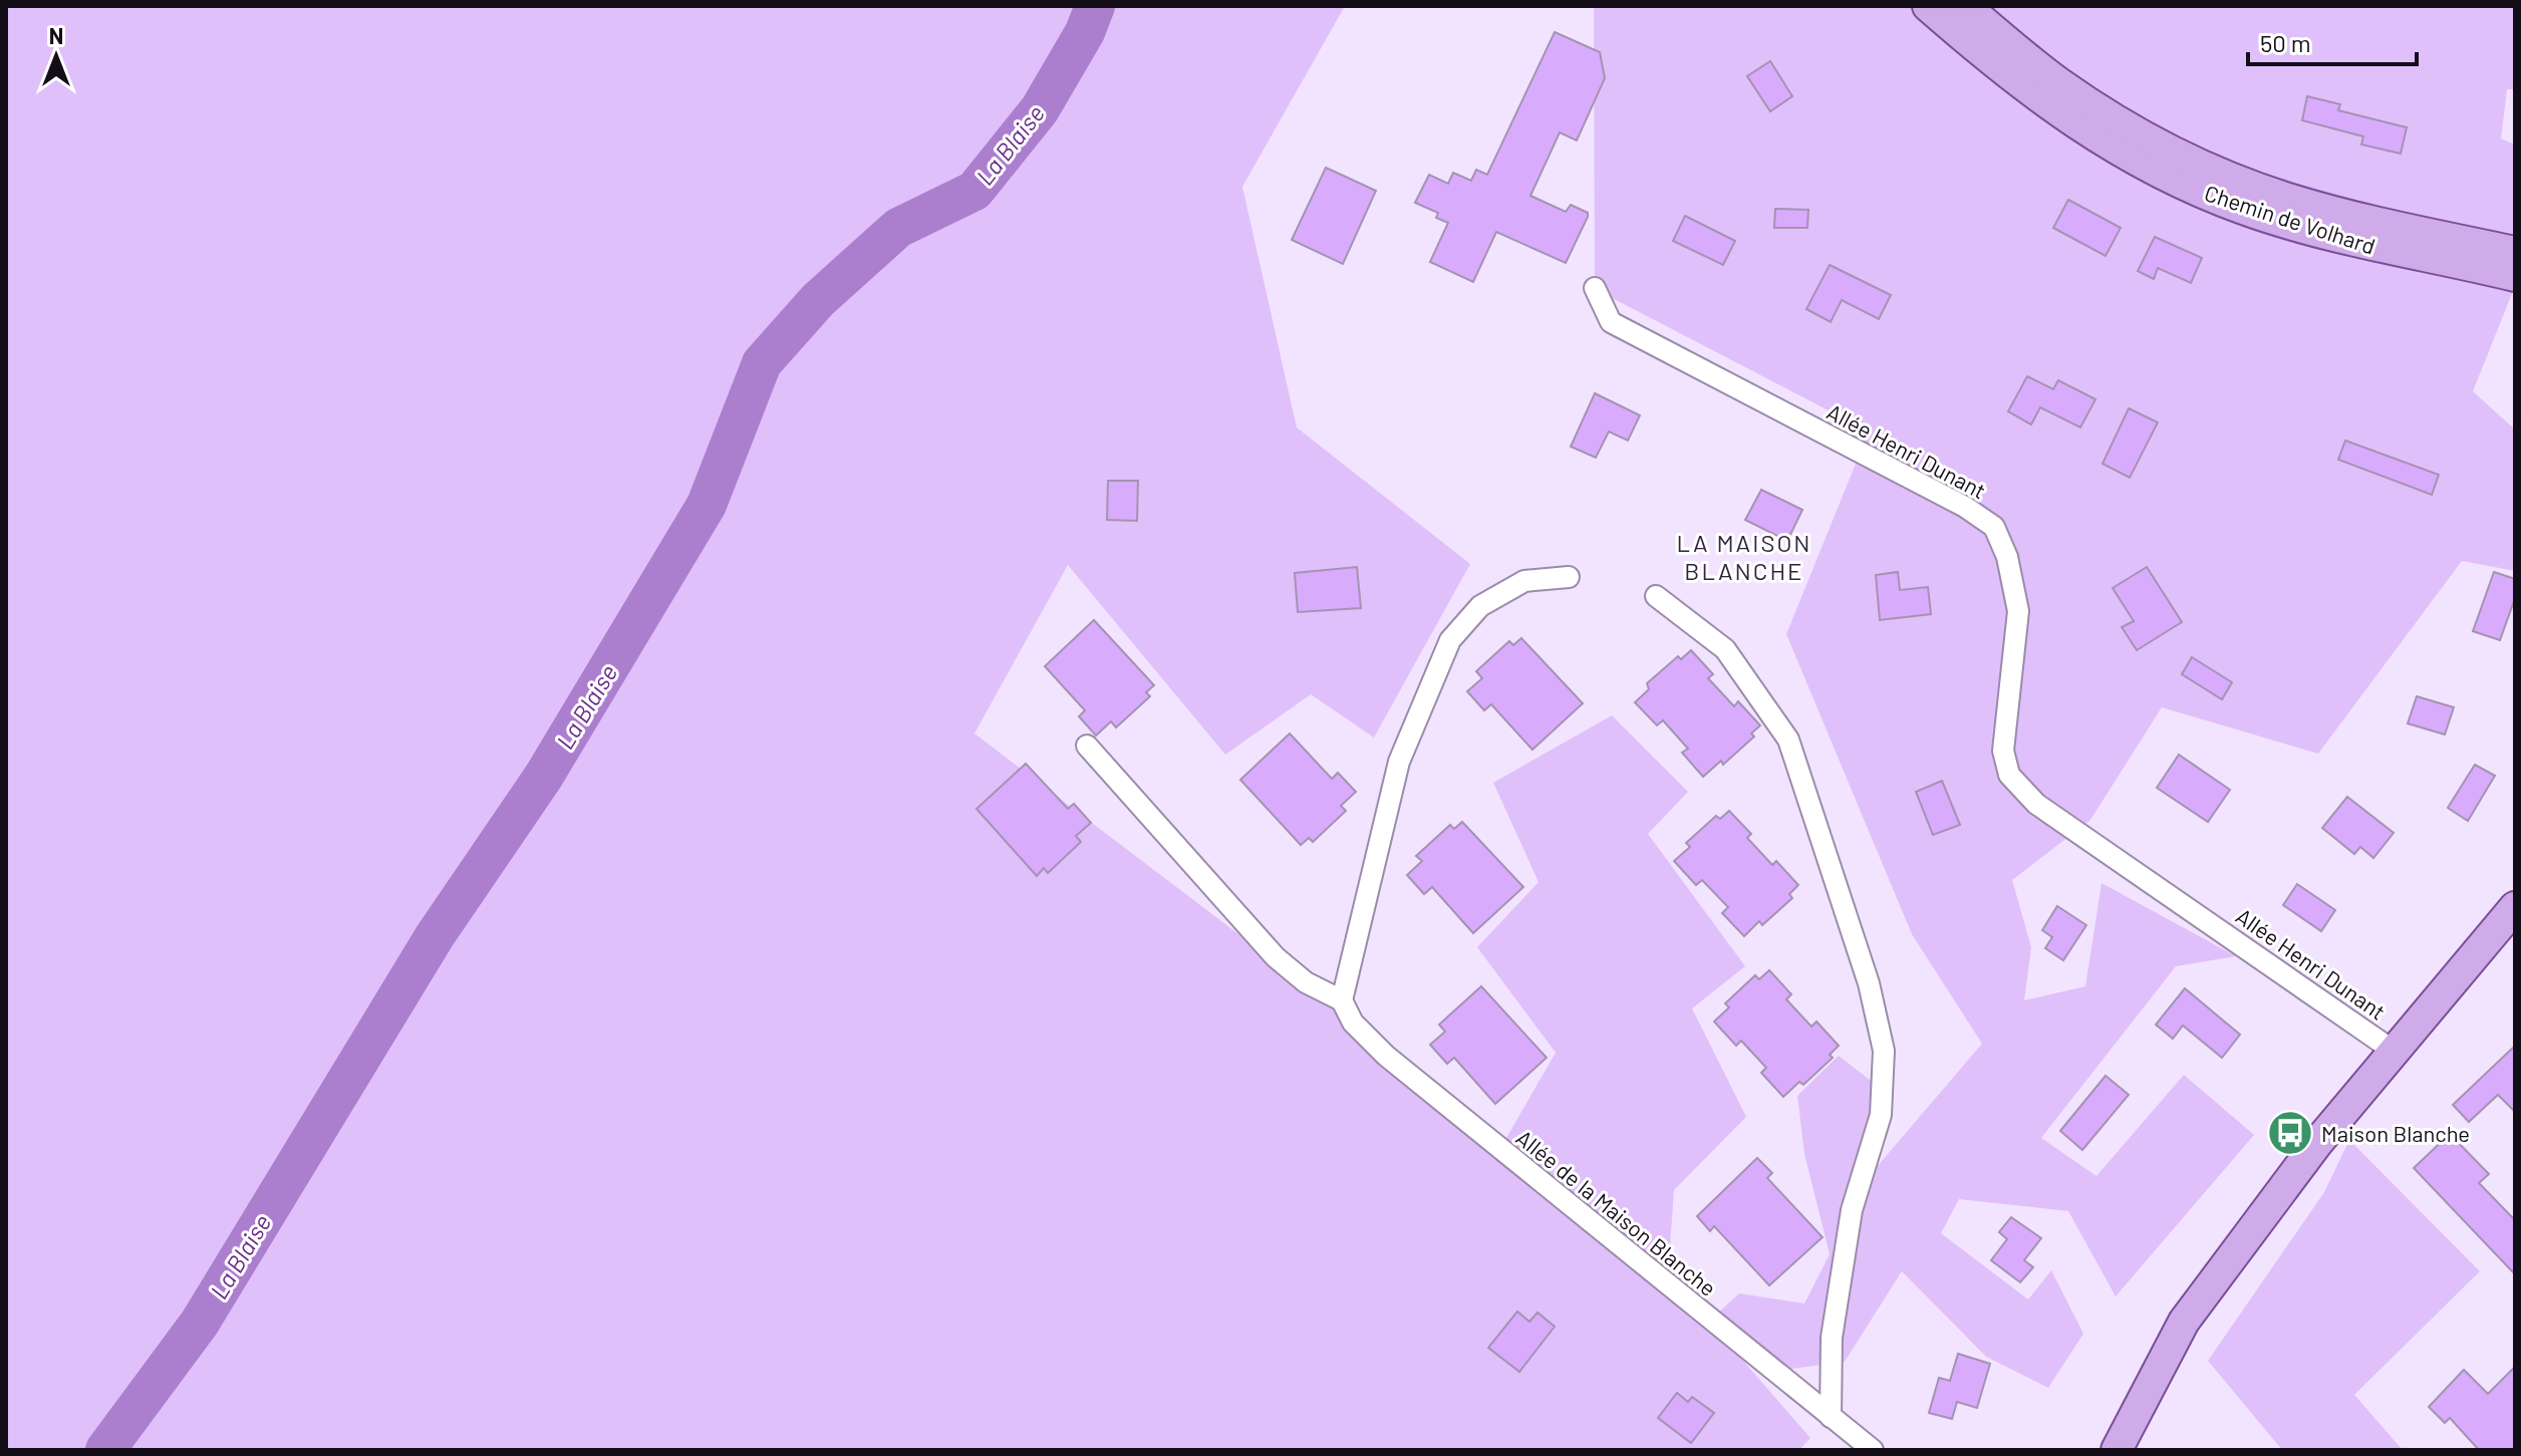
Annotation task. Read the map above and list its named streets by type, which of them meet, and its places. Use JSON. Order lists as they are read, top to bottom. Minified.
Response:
{"streets":{"main road":["Chemin de Volhard"],"street":["Allée Henri Dunant","Allée de la Maison Blanche"]},"districts":["LA MAISON BLANCHE"],"water":["La Blaise"],"places":{"bus stop":["Maison Blanche"]},"scale_bar":"50 m","north":"top"}
